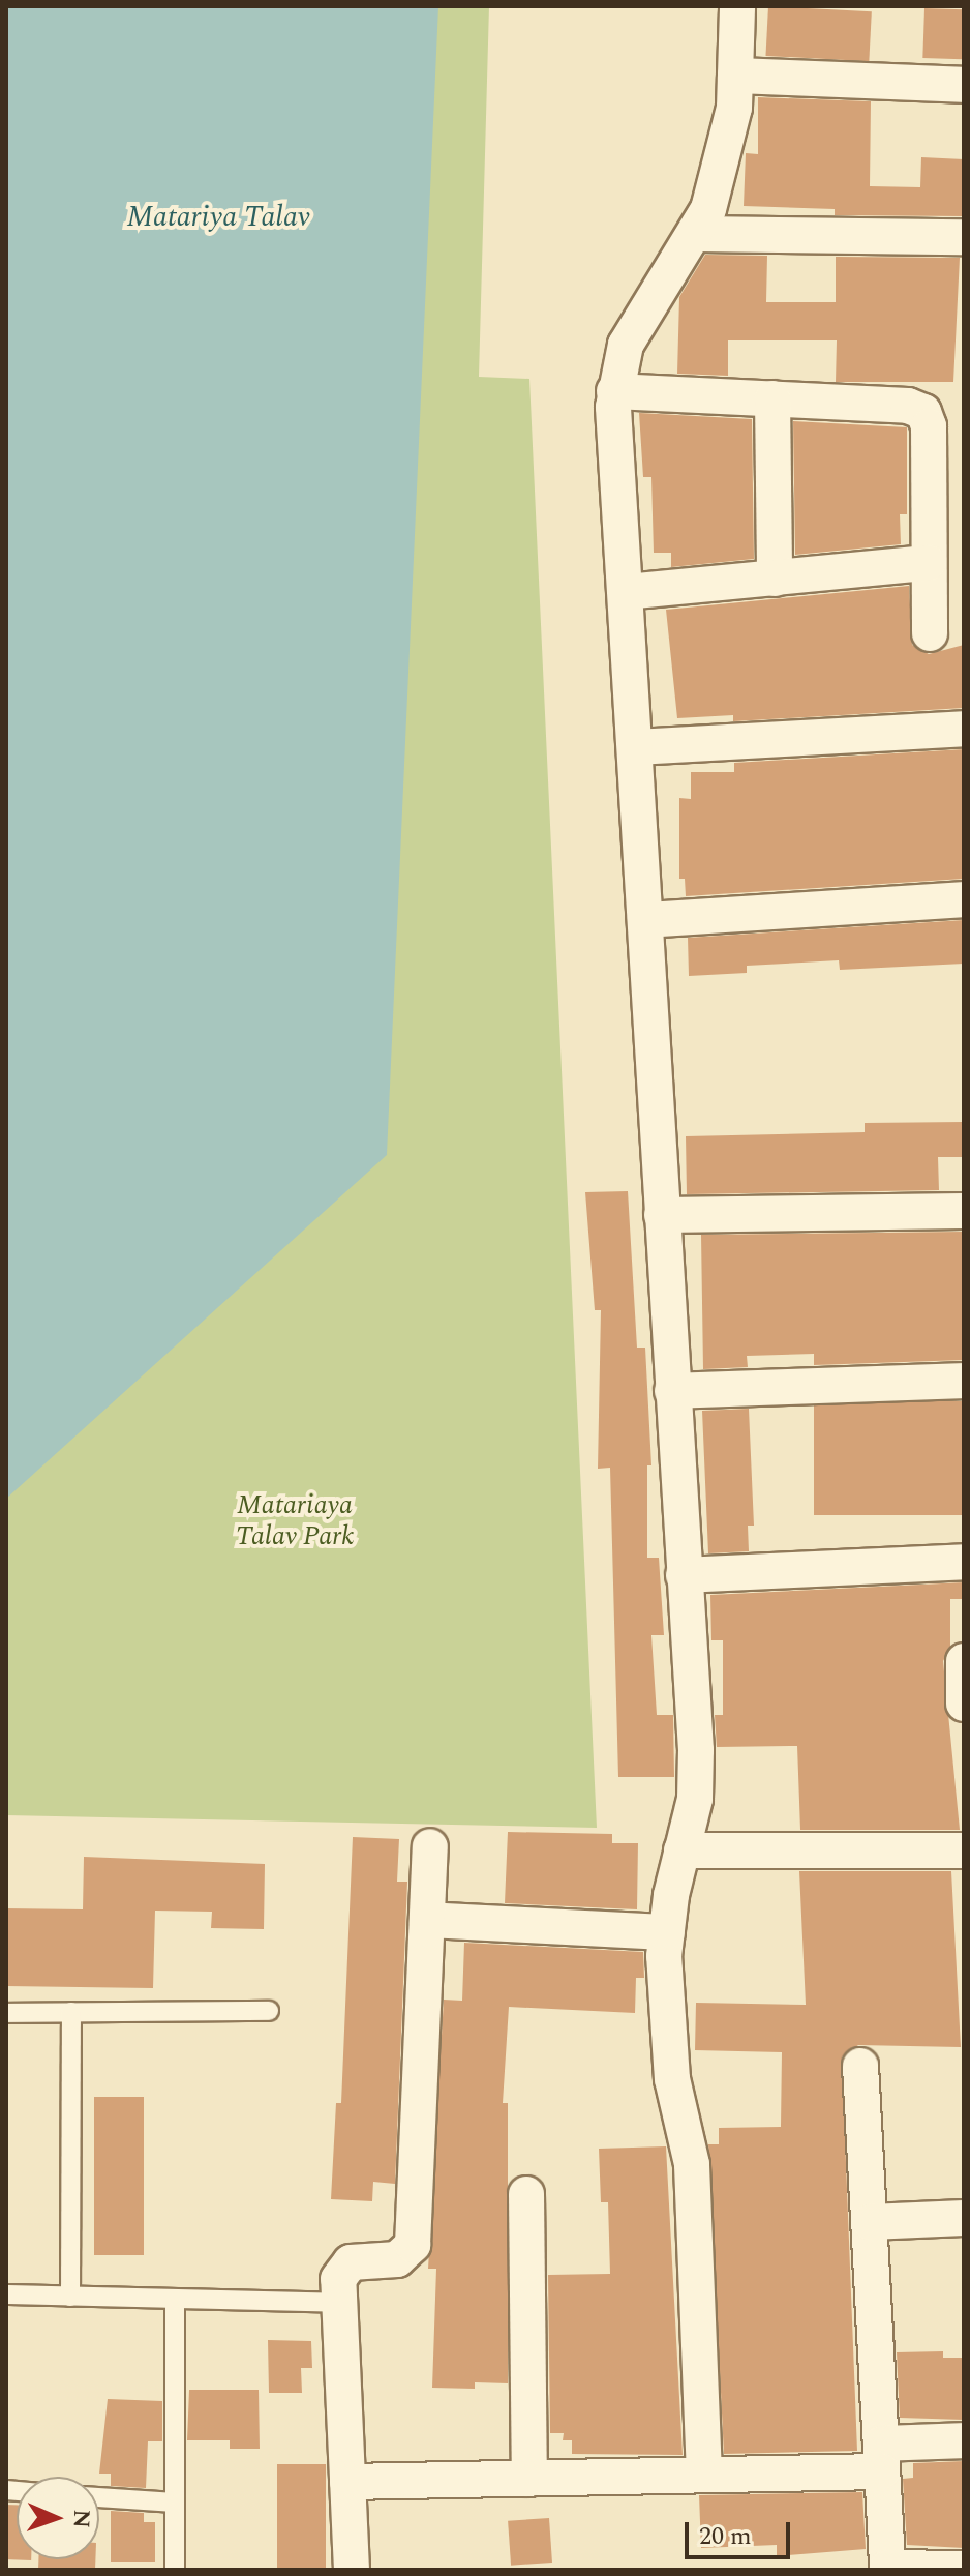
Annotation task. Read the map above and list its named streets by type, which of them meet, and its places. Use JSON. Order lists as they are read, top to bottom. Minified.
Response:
{"water":["Matariya Talav"],"parks":["Matariaya Talav Park"],"scale_bar":"20 m","north":"right"}
